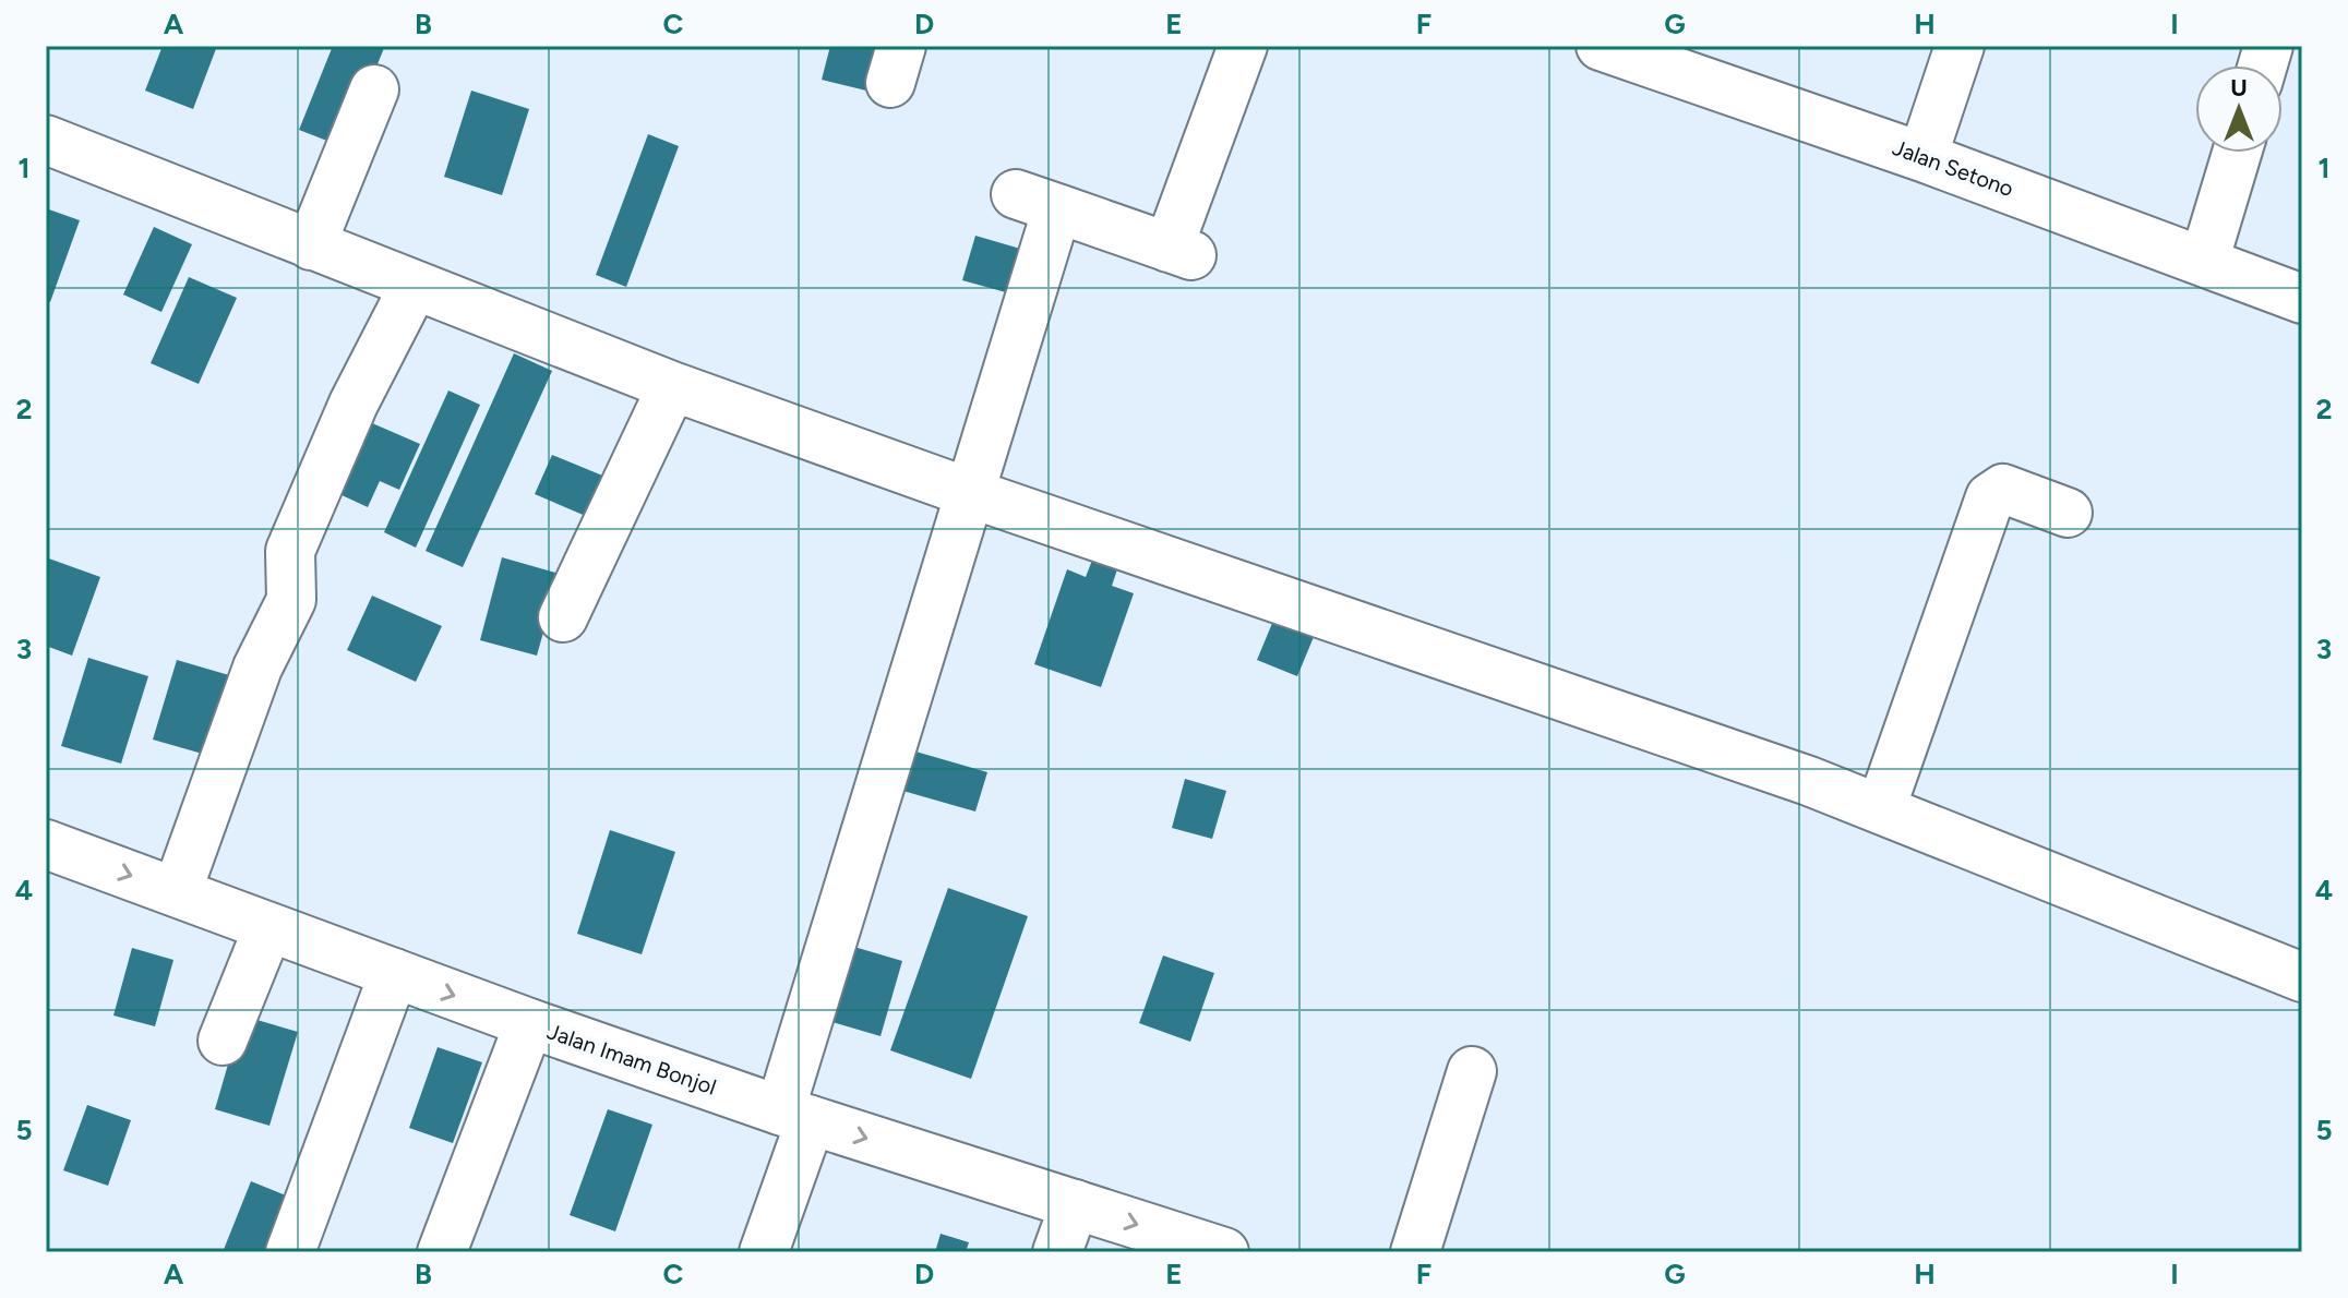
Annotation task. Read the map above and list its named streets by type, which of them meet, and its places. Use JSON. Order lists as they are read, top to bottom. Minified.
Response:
{"streets":{"street":["Jalan Setono","Jalan Imam Bonjol"]},"one_way":["Jalan Imam Bonjol"],"north":"top","grid":{"columns":["A","B","C","D","E","F","G","H","I"],"rows":["1","2","3","4","5"]}}
